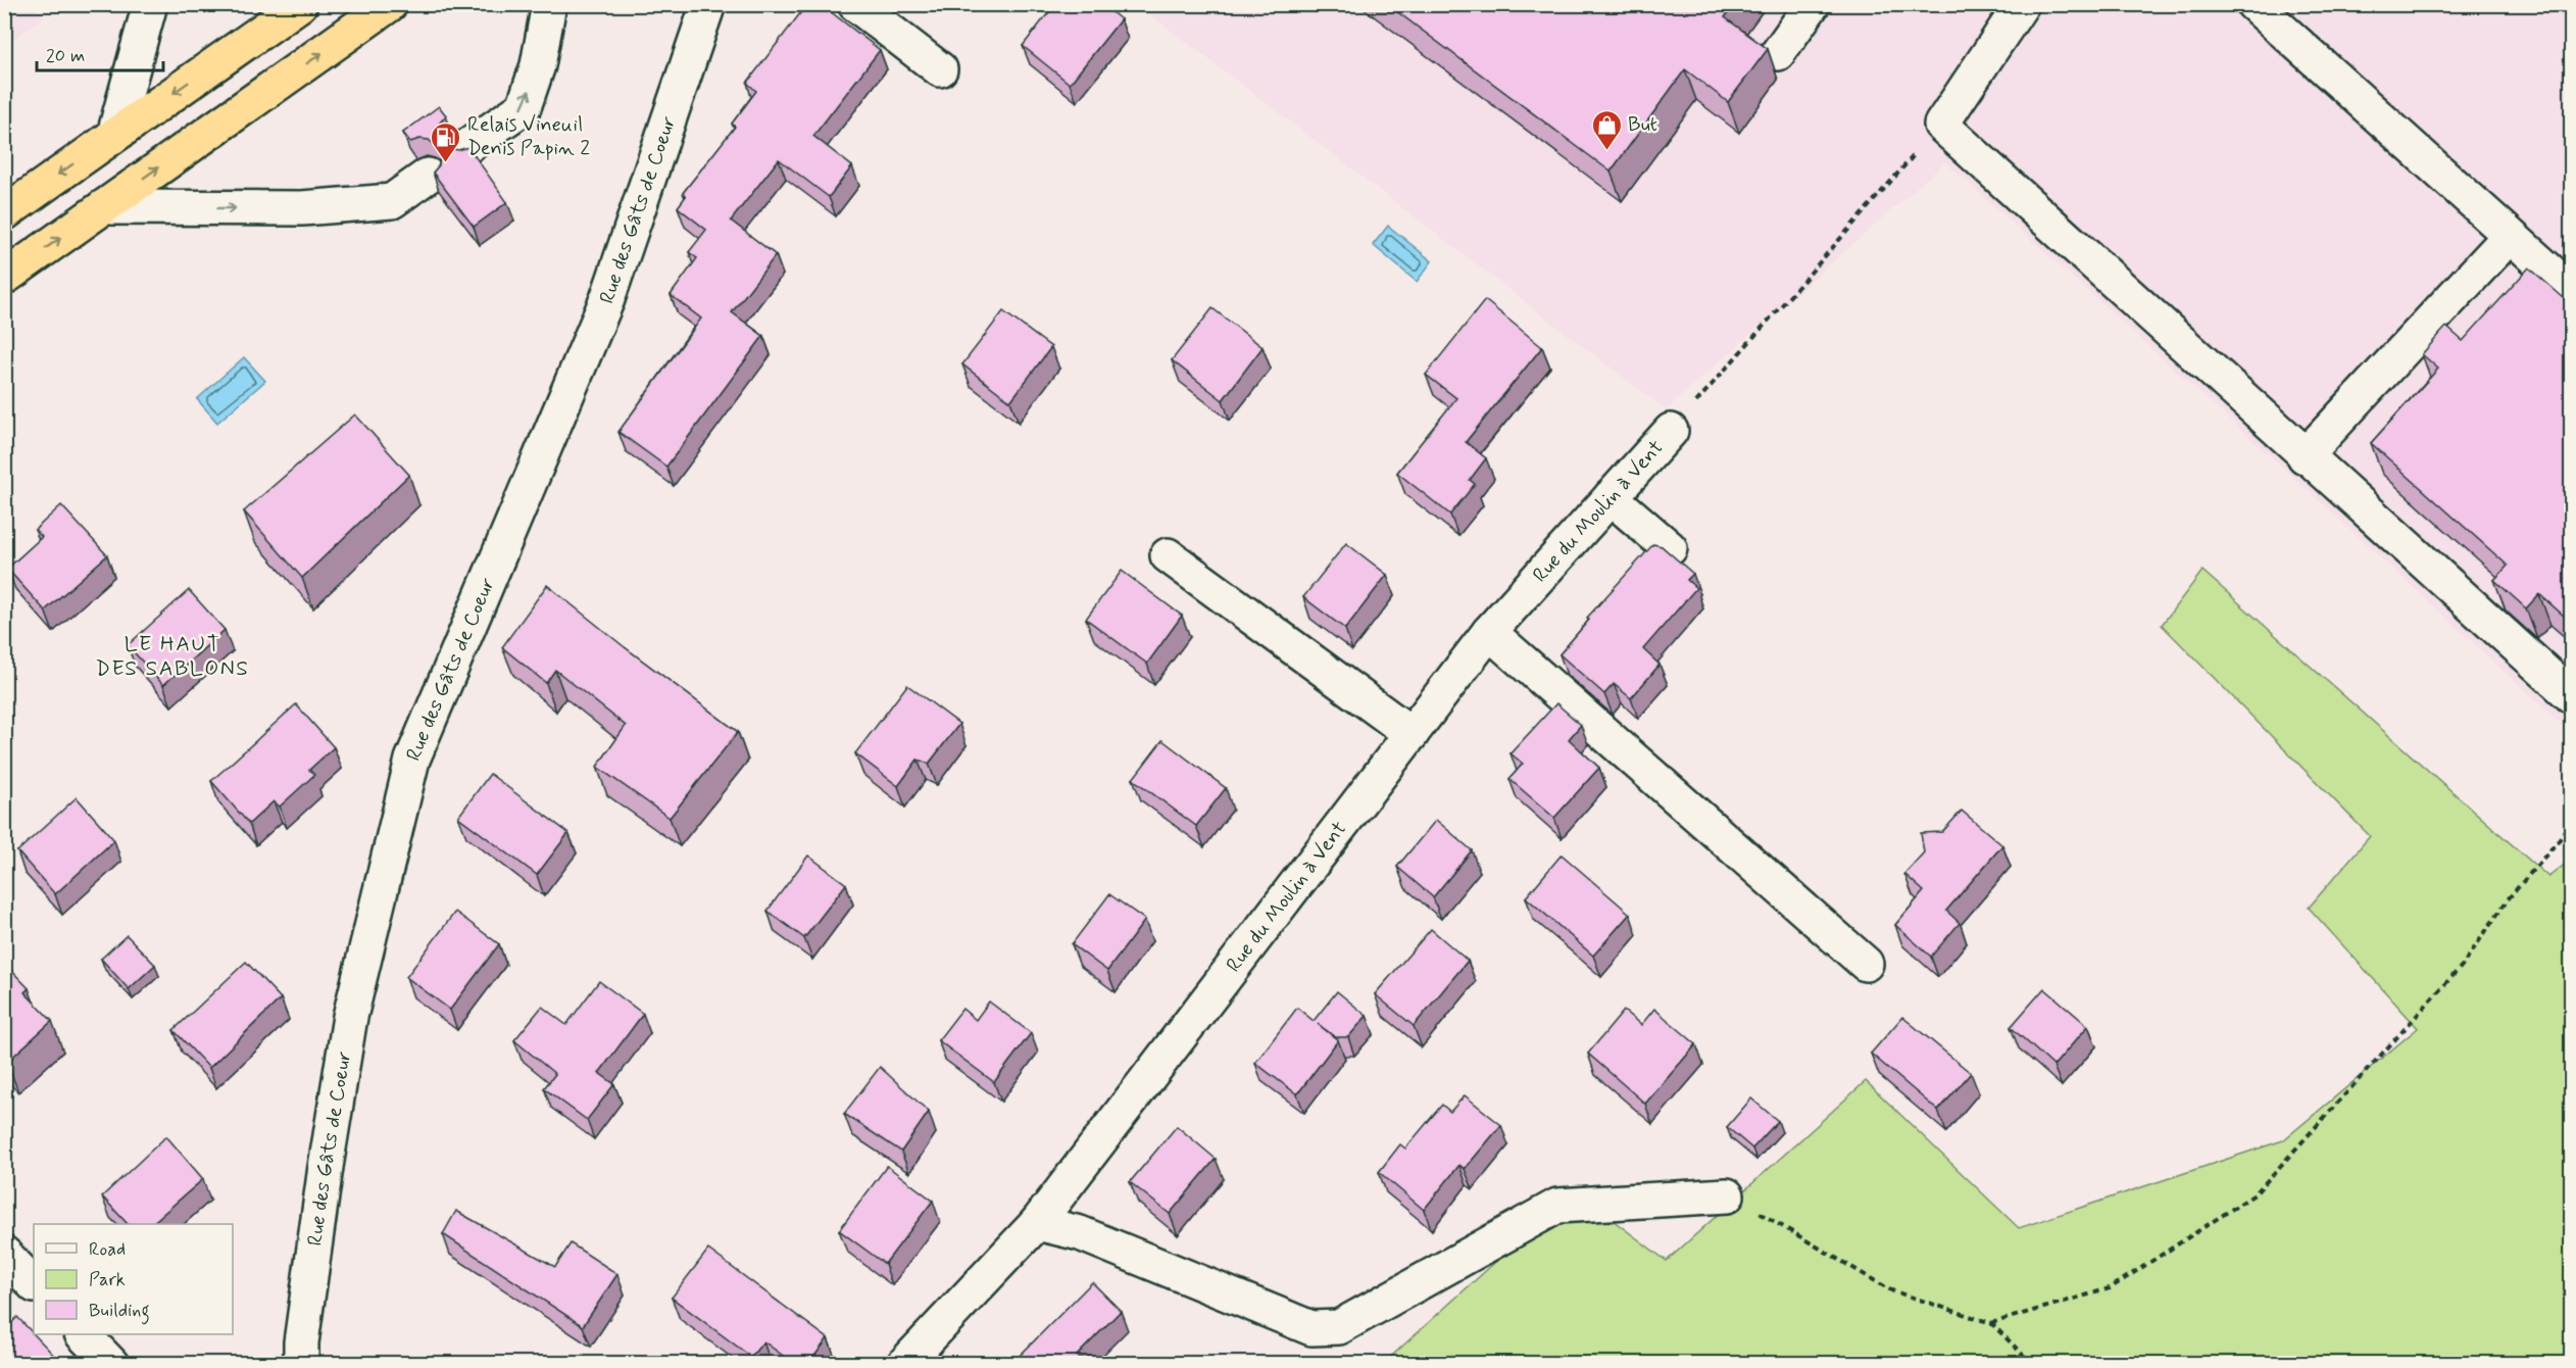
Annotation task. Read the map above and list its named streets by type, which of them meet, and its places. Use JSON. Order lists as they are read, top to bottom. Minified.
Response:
{"streets":{"street":["Rue des Gâts de Coeur","Rue du Moulin à Vent"]},"districts":["LE HAUT DES SABLONS"],"places":{"shop":["But"],"fuel station":["Relais Vineuil Denis Papin 2"]},"legend":["Road","Park","Building"],"scale_bar":"20 m"}
